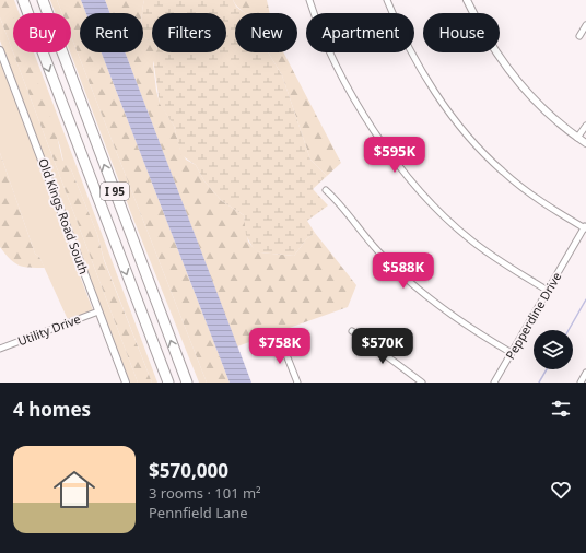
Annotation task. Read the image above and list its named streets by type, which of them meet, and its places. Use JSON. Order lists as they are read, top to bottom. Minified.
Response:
{"streets":{"highway":["I 95"],"street":["Old Kings Road South","Pepperdine Drive","Utility Drive"]},"crossings":[["Old Kings Road South","Utility Drive"]],"page":{"chip":["Buy","Rent","Filters","New","Apartment","House"],"price":["$595K","$588K","$758K","$570K"],"heading":"4 homes","list":[{"name":"$570,000","note":"3 rooms · 101 m² · Pennfield Lane"}]}}
